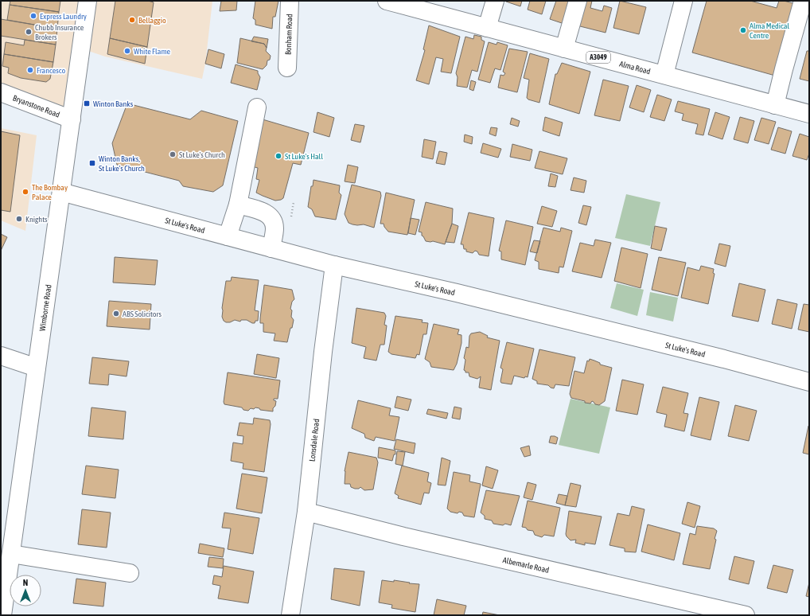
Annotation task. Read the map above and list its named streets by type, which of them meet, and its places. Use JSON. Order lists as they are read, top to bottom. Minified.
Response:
{"streets":{"street":["Bonham Road","A3049","Alma Road","Bryanstone Road","St Luke's Road","Wimborne Road","Lonsdale Road","Albemarle Road"]},"crossings":[["Bryanstone Road","Wimborne Road"],["St Luke's Road","Wimborne Road"],["St Luke's Road","Lonsdale Road"],["Lonsdale Road","Albemarle Road"]],"places":{"other":["Express Laundry","Bellaggio","Alma Medical Centre","Chubb Insurance Brokers","White Flame","Francesco","St Luke's Church","St Luke's Hall","The Bombay Palace","Knights","ABS Solicitors"],"transit":["Winton Banks","Winton Banks, St Luke's Church"]},"north":"top"}
